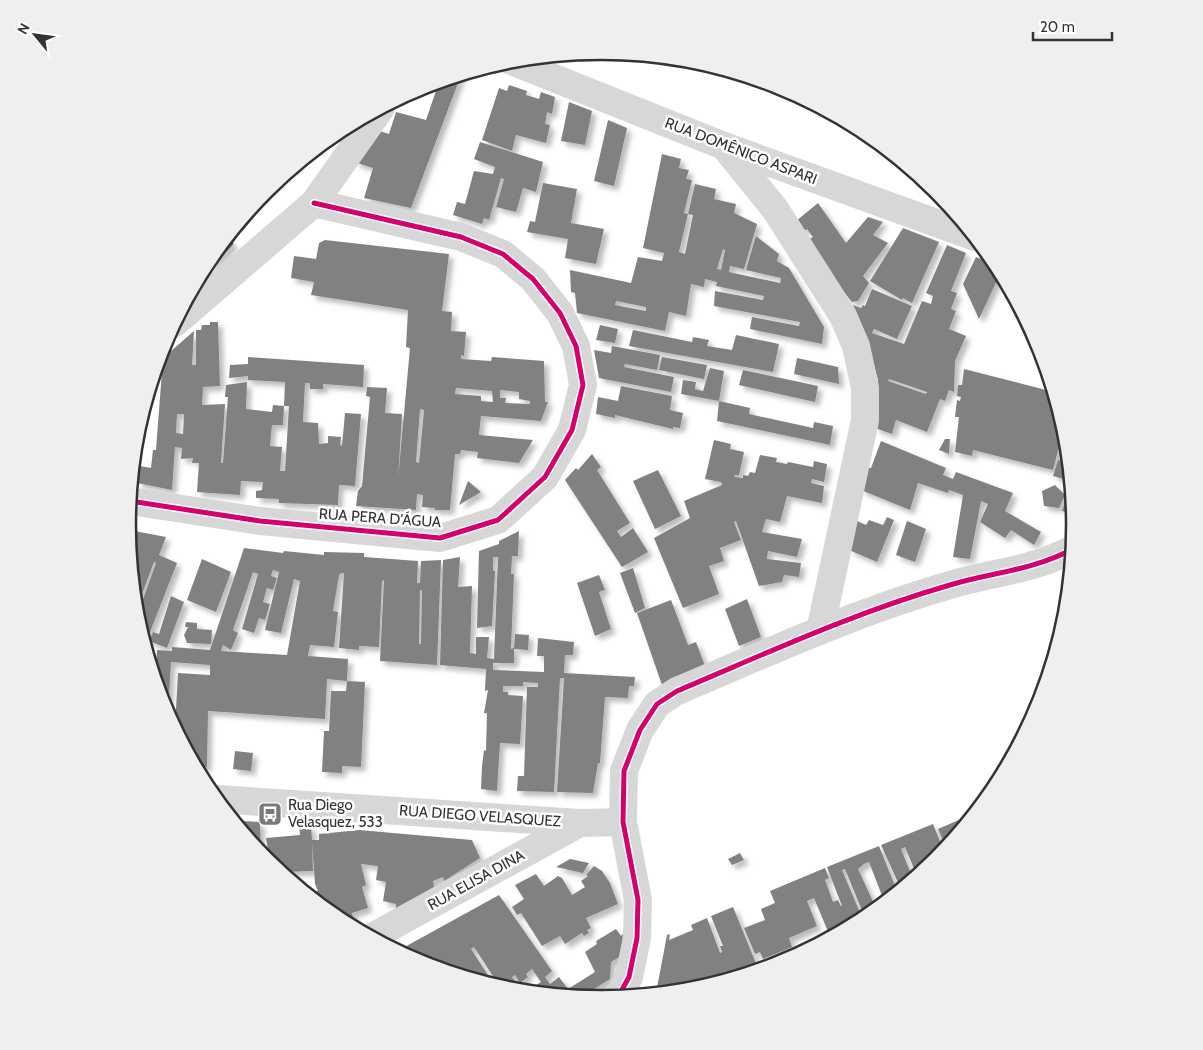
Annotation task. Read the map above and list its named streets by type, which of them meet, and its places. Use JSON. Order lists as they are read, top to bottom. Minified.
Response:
{"streets":{"street":["RUA DOMÊNICO ASPARI","RUA PERA D'ÁGUA","RUA DIEGO VELASQUEZ","RUA ELISA DINA"]},"crossings":[["RUA DIEGO VELASQUEZ","RUA ELISA DINA"]],"places":{"bus stop":["Rua Diego Velasquez, 533"]},"scale_bar":"20 m","north":"top left"}
